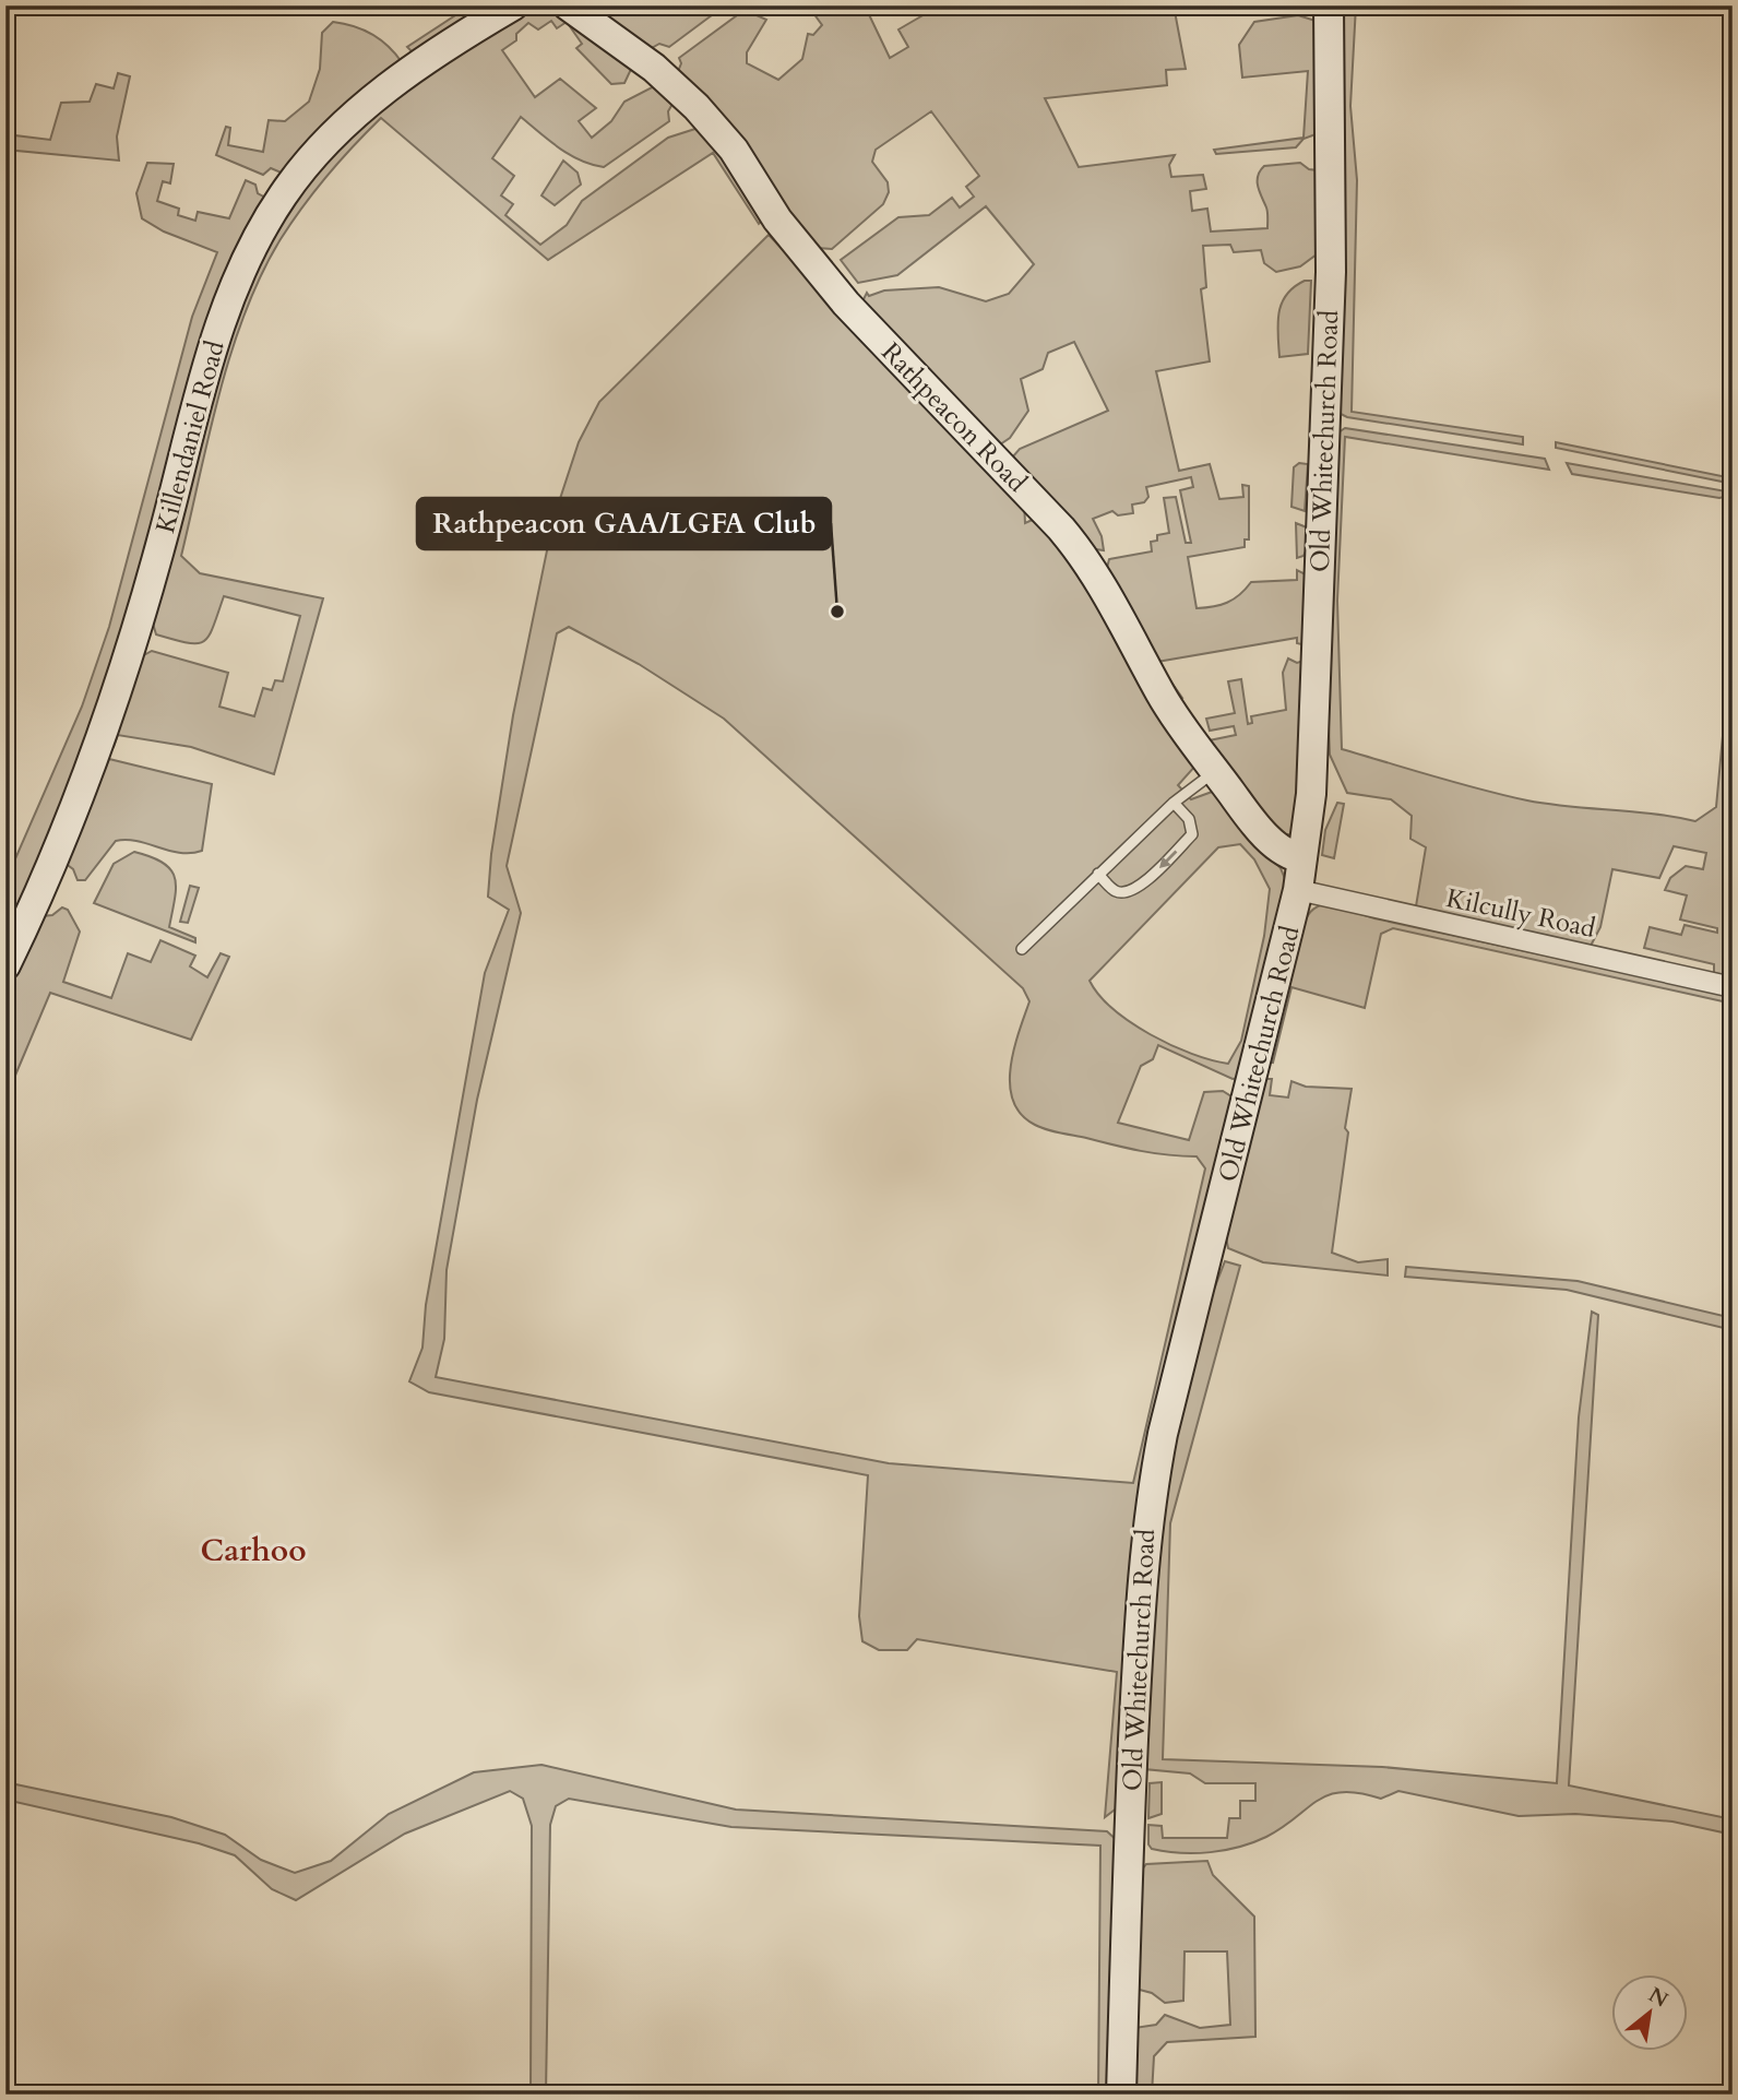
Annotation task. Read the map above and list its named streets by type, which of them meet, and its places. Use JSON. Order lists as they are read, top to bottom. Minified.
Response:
{"streets":{"street":["Rathpeacon Road","Killendaniel Road","Old Whitechurch Road","Kilcully Road"]},"crossings":[["Rathpeacon Road","Old Whitechurch Road"],["Old Whitechurch Road","Kilcully Road"]],"districts":["Carhoo"],"places":["Rathpeacon GAA/LGFA Club"],"north":"top right"}
